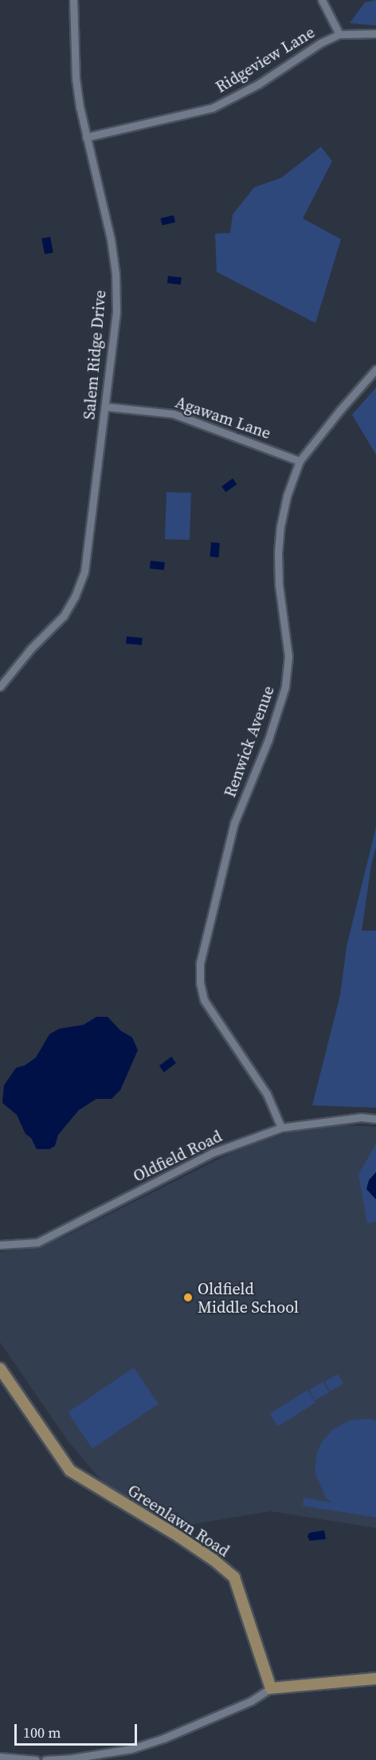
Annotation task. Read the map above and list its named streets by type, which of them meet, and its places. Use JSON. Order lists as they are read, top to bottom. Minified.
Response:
{"streets":{"main road":["Greenlawn Road"],"street":["Ridgeview Lane","Salem Ridge Drive","Agawam Lane","Renwick Avenue","Oldfield Road"]},"crossings":[["Ridgeview Lane","Salem Ridge Drive"],["Salem Ridge Drive","Agawam Lane"],["Agawam Lane","Renwick Avenue"],["Renwick Avenue","Oldfield Road"]],"places":["Oldfield Middle School"],"scale_bar":"100 m"}
